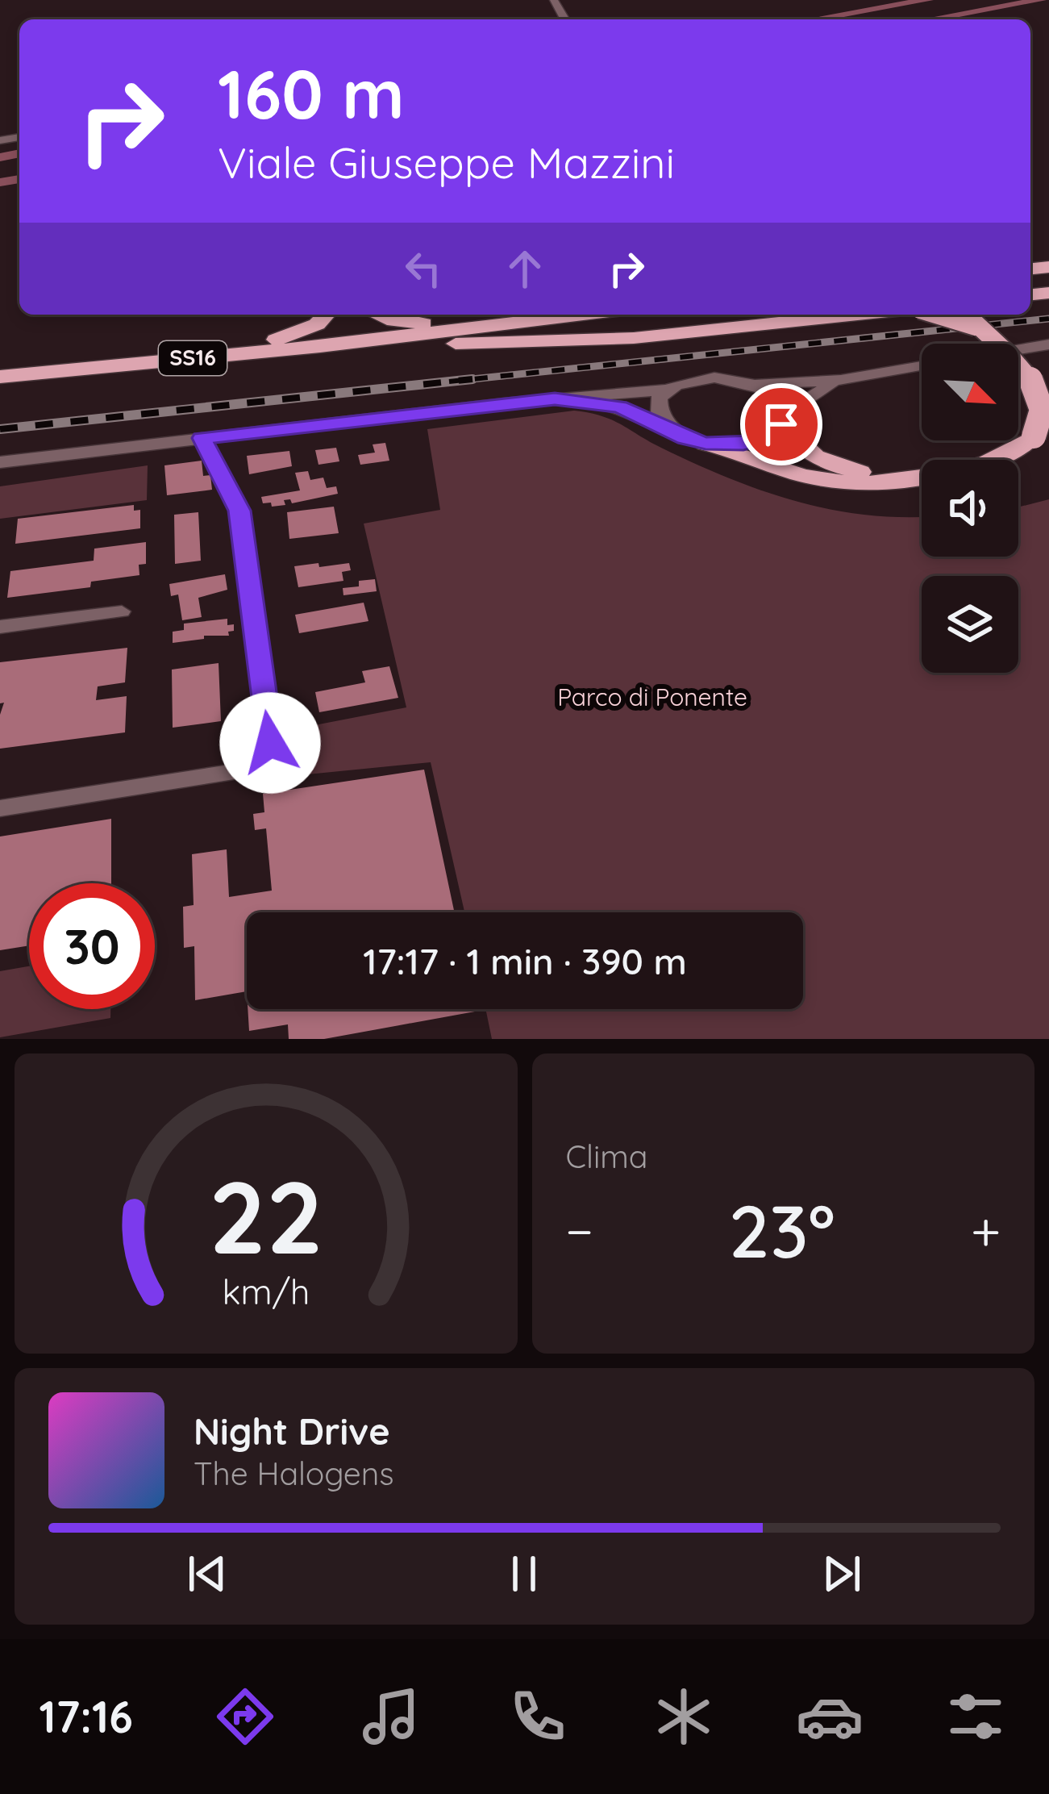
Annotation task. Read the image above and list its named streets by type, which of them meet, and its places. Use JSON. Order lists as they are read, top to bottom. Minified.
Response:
{"streets":{"main road":["SS16"]},"parks":["Parco di Ponente"],"north":"bottom right","page":{"turn":["160 m","Viale Giuseppe Mazzini"],"limit":"30","trip":"17:17 · 1 min · 390 m","tile":"Clima","heat":["−","23°","+"],"song":["Night Drive","The Halogens"],"tabs":"17:16","gauge":["22","km/h"]}}
